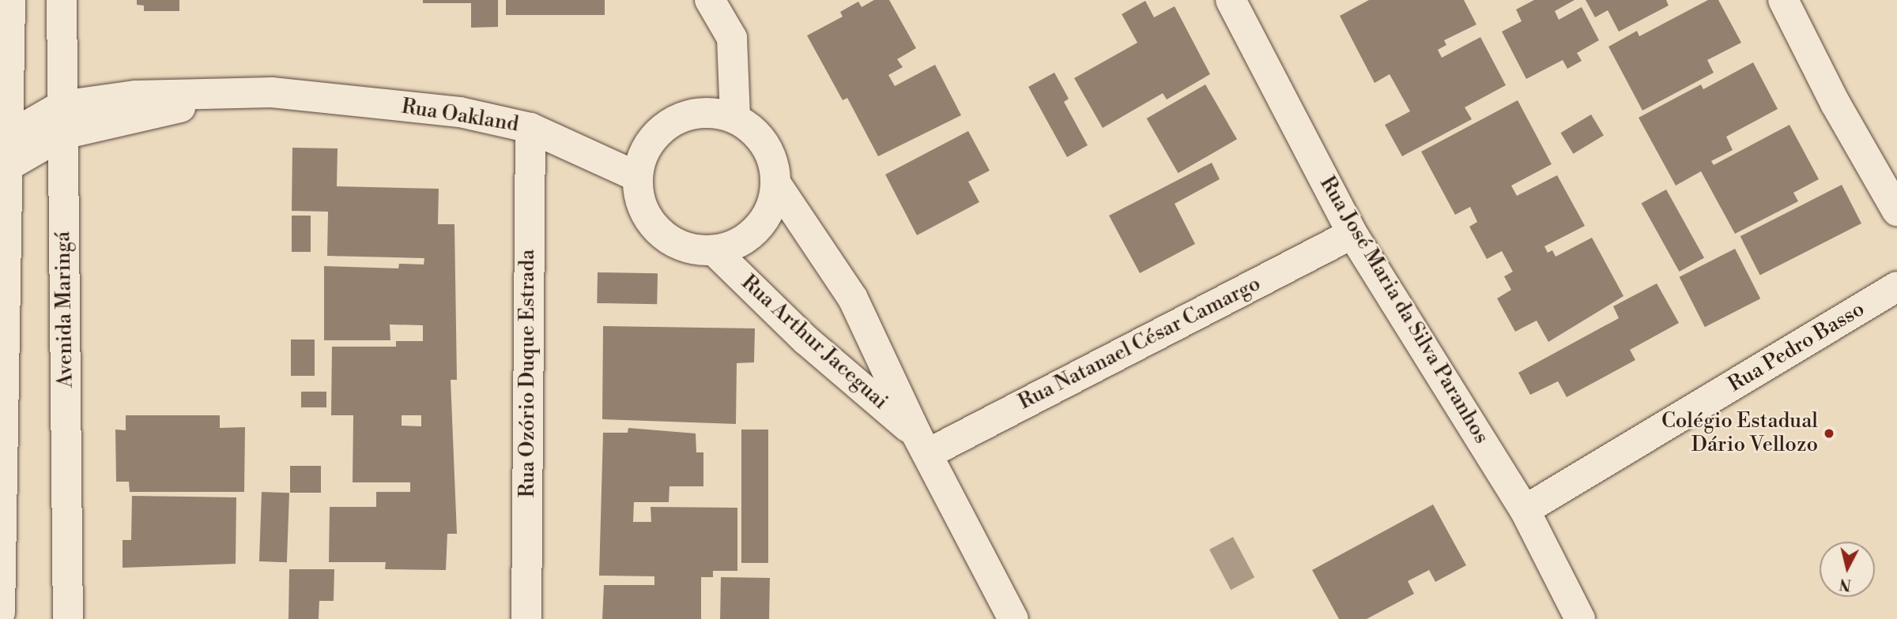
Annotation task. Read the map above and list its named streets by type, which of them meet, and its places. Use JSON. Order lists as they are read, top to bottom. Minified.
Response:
{"streets":{"street":["Rua Oakland","Avenida Maringá","Rua José Maria da Silva Paranhos","Rua Arthur Jaceguai","Rua Natanael César Camargo","Rua Pedro Basso","Rua Ozório Duque Estrada"]},"crossings":[["Rua Oakland","Avenida Maringá"],["Rua Oakland","Rua Arthur Jaceguai"],["Rua Oakland","Rua Ozório Duque Estrada"],["Rua José Maria da Silva Paranhos","Rua Natanael César Camargo"],["Rua José Maria da Silva Paranhos","Rua Pedro Basso"],["Rua Arthur Jaceguai","Rua Natanael César Camargo"]],"places":["Colégio Estadual Dário Vellozo"],"north":"bottom"}
